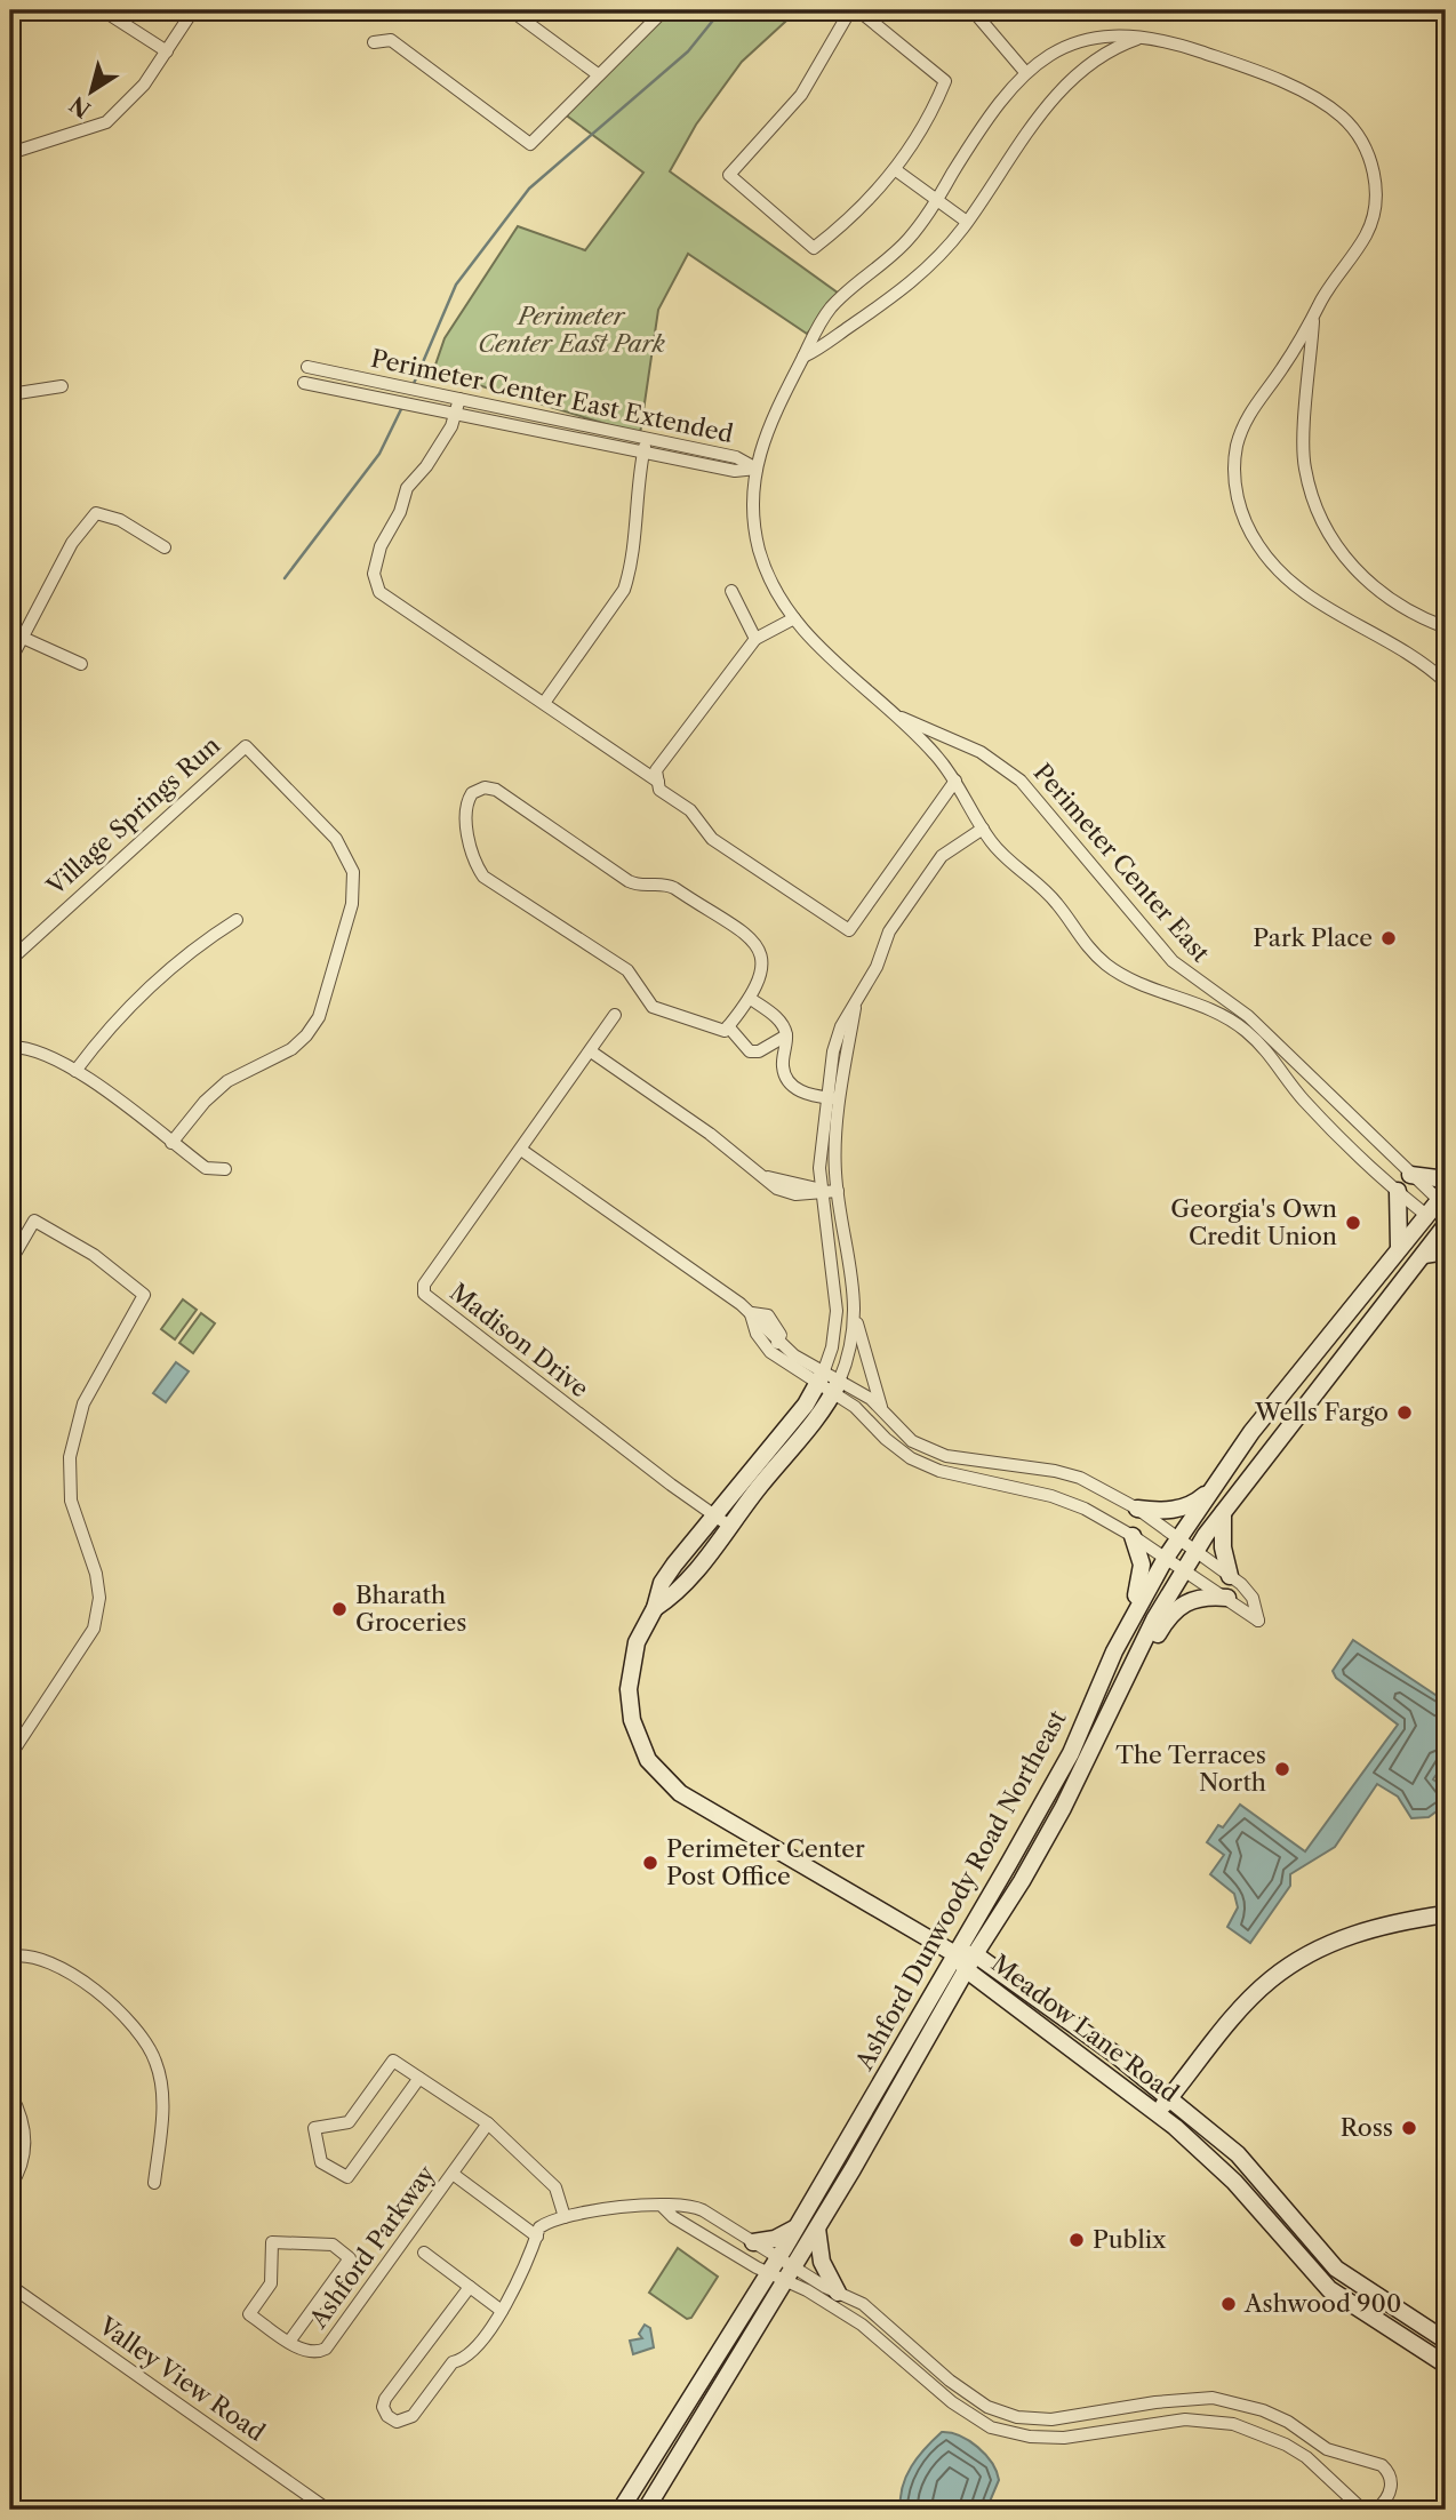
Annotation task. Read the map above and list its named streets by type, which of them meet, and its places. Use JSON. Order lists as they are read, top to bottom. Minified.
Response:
{"streets":{"main road":["Ashford Dunwoody Road Northeast","Meadow Lane Road"],"street":["Perimeter Center East Extended","Village Springs Run","Perimeter Center East","Madison Drive","Ashford Parkway","Valley View Road"]},"crossings":[["Perimeter Center East Extended","Perimeter Center East"],["Perimeter Center East","Ashford Dunwoody Road Northeast"],["Ashford Dunwoody Road Northeast","Meadow Lane Road"]],"parks":["Perimeter Center East Park"],"places":["Park Place","Georgia's Own Credit Union","Wells Fargo","Bharath Groceries","The Terraces North","Perimeter Center Post Office","Ross","Publix","Ashwood 900"],"north":"bottom left"}
